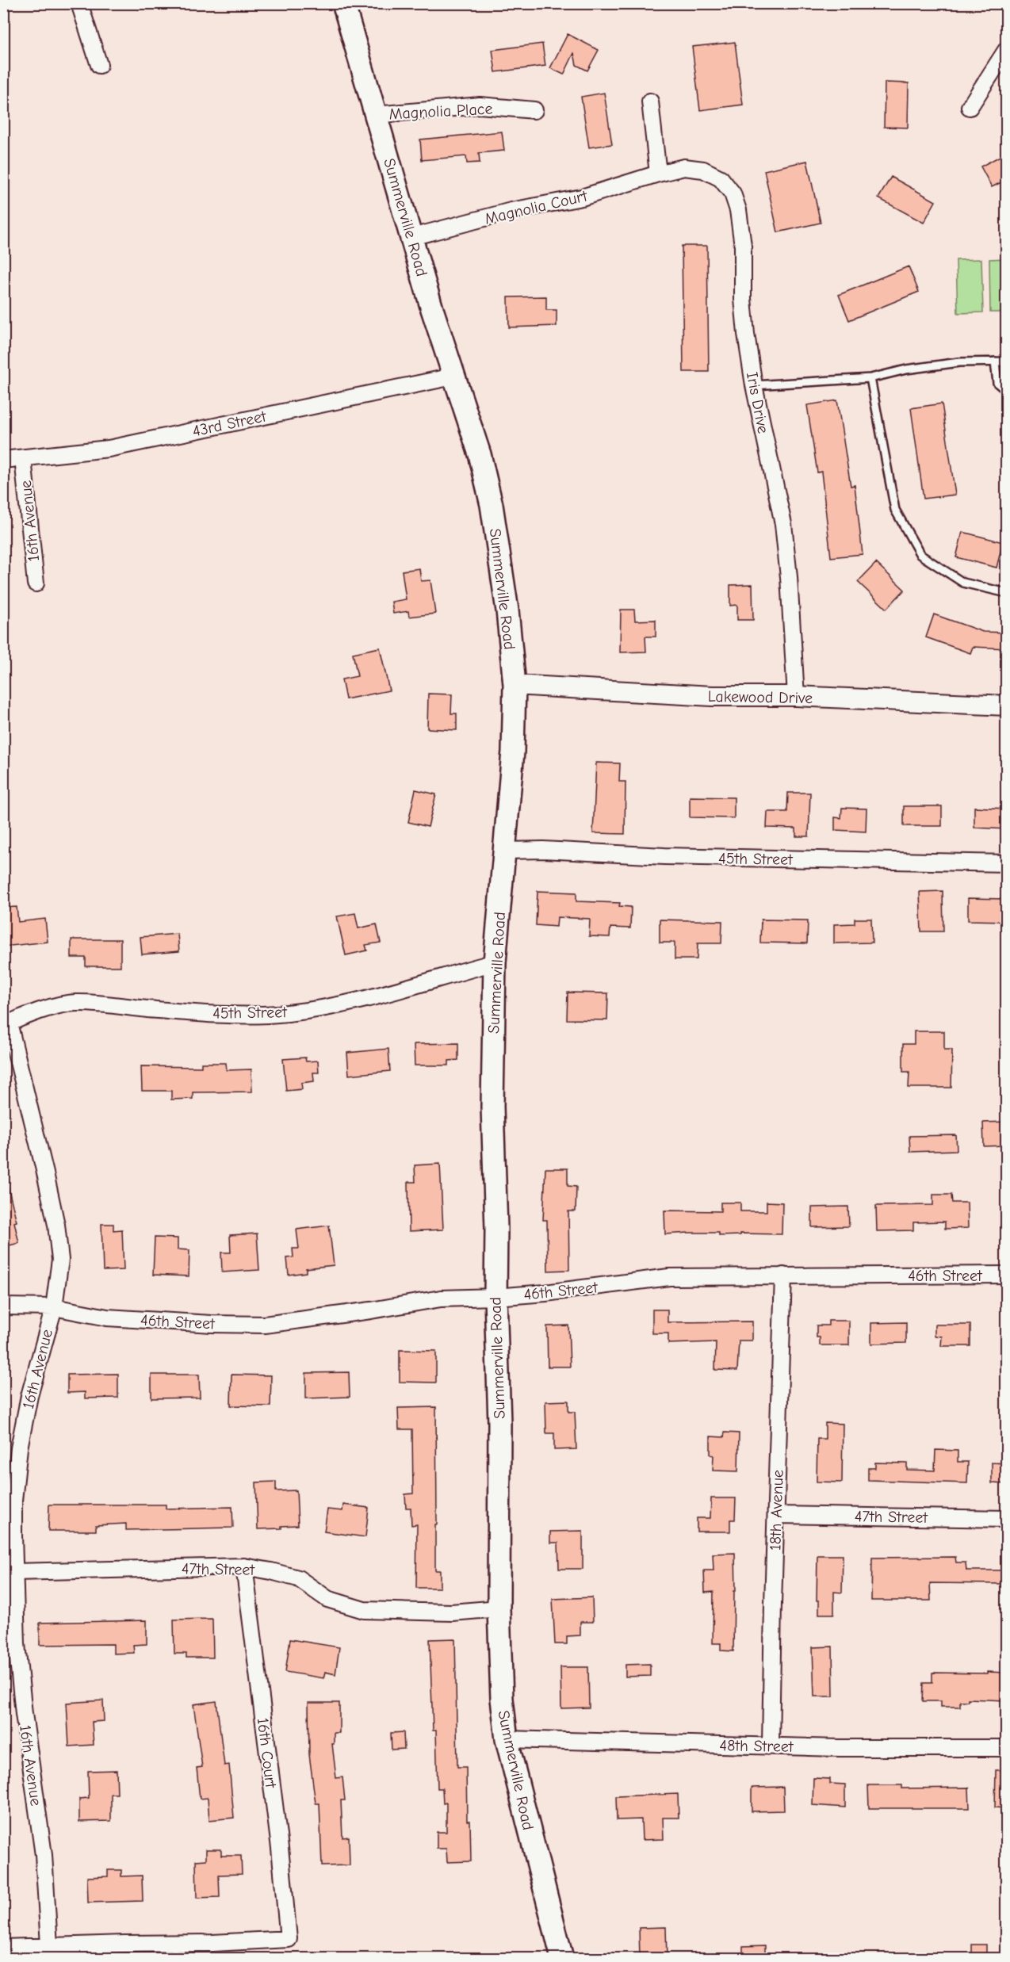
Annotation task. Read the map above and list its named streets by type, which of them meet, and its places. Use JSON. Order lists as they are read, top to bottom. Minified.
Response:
{"streets":{"main road":["Summerville Road"],"street":["Magnolia Place","Magnolia Court","Iris Drive","43rd Street","16th Avenue","Lakewood Drive","45th Street","46th Street","18th Avenue","47th Street","48th Street","16th Court"]},"crossings":[["Magnolia Place","Summerville Road"],["Magnolia Court","Summerville Road"],["Magnolia Court","Iris Drive"],["Summerville Road","43rd Street"],["Summerville Road","Lakewood Drive"],["Summerville Road","45th Street"],["Summerville Road","46th Street"],["Summerville Road","47th Street"],["Summerville Road","48th Street"],["Iris Drive","Lakewood Drive"],["43rd Street","16th Avenue"],["16th Avenue","45th Street"],["16th Avenue","46th Street"],["16th Avenue","47th Street"],["16th Avenue","16th Court"],["46th Street","18th Avenue"],["18th Avenue","47th Street"],["18th Avenue","48th Street"],["47th Street","16th Court"]]}
